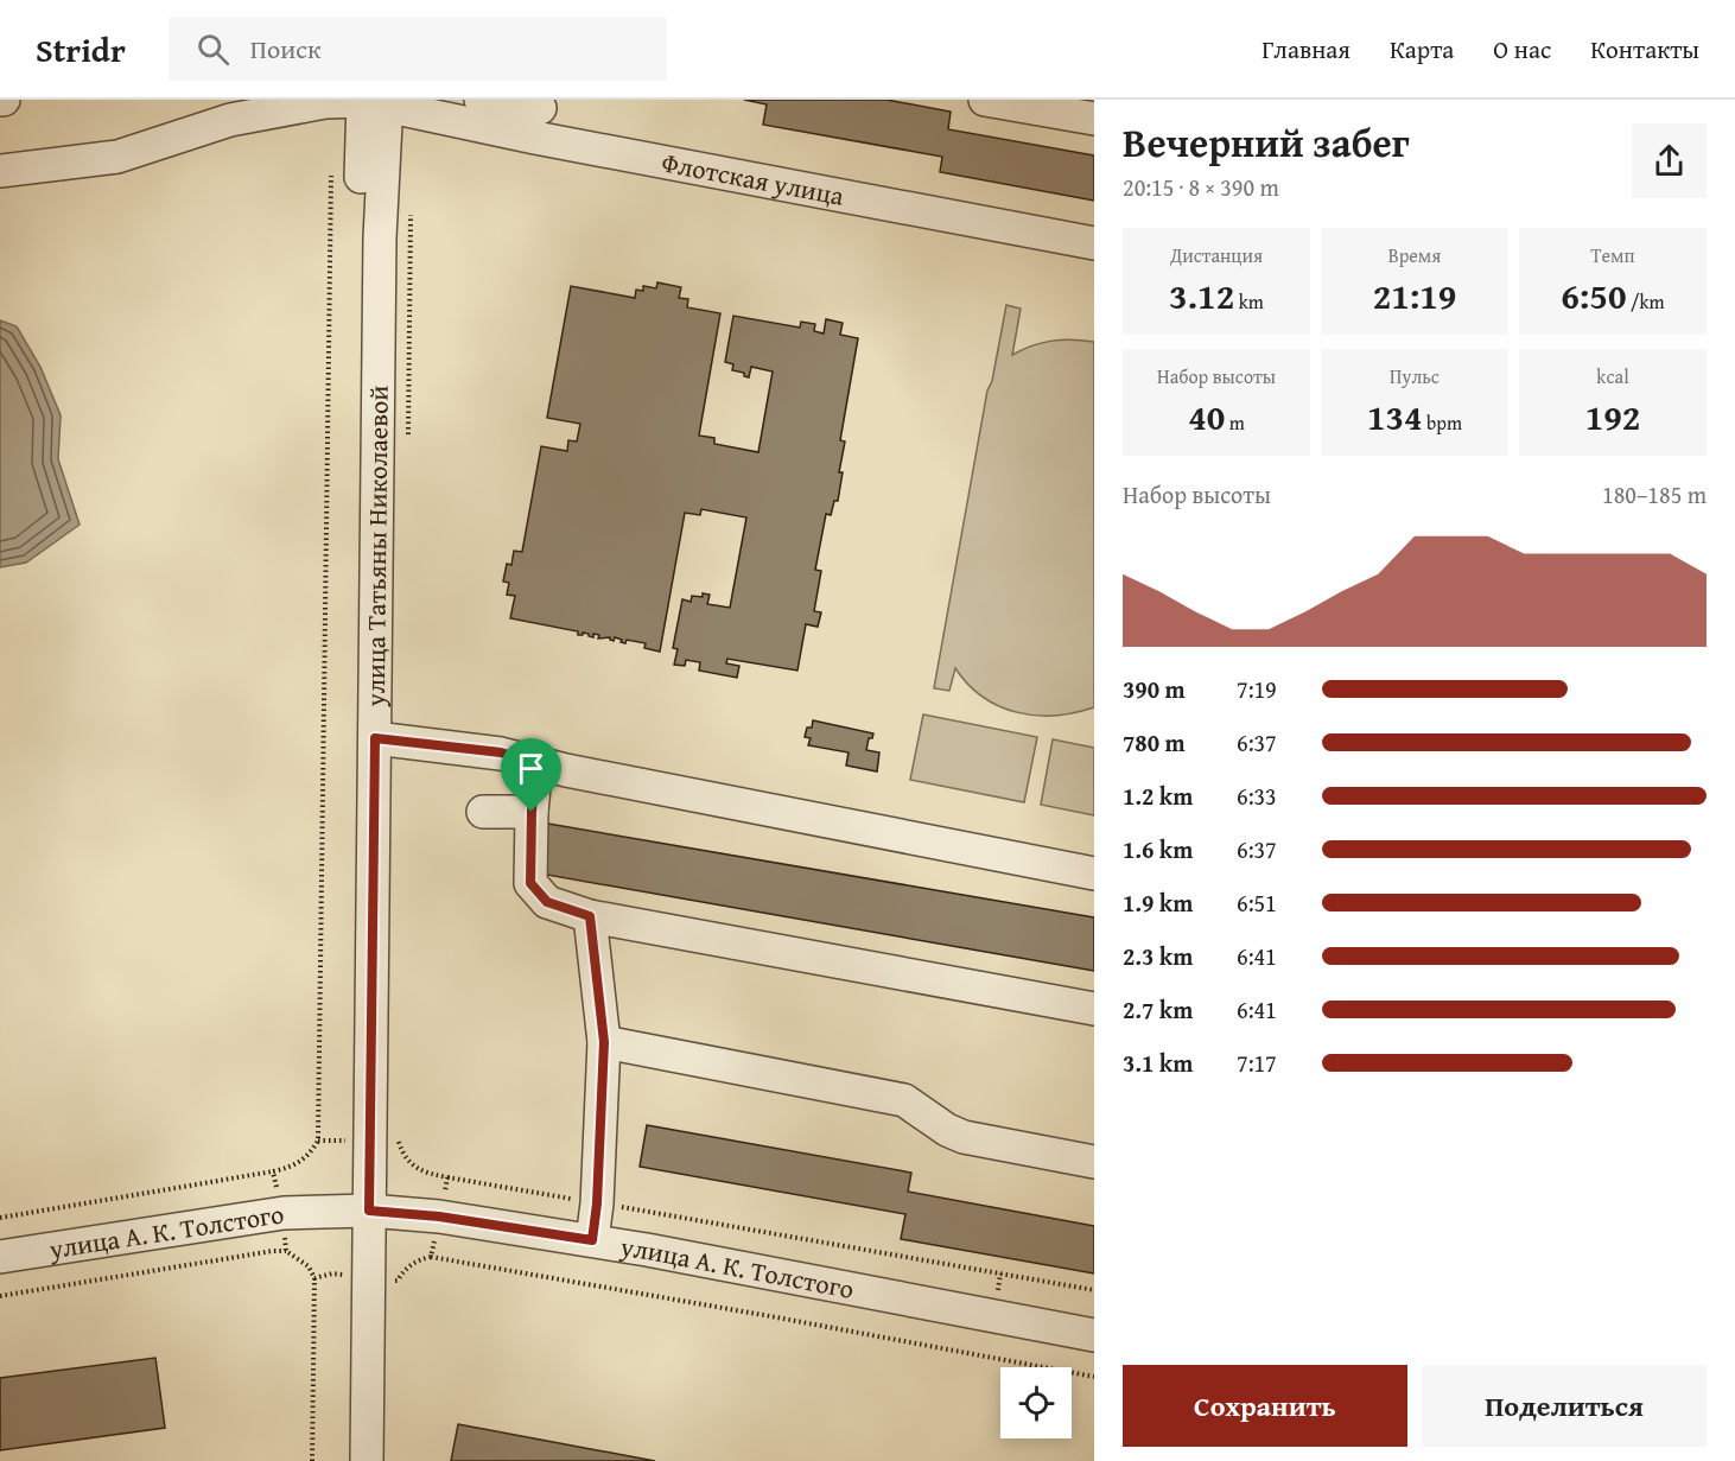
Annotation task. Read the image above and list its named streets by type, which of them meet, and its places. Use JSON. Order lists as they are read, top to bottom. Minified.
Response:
{"streets":{"street":["Флотская улица","улица Татьяны Николаевой","улица А. К. Толстого"]},"crossings":[["Флотская улица","улица Татьяны Николаевой"],["улица Татьяны Николаевой","улица А. К. Толстого"]],"page":{"header":"Stridr","search":"Поиск","nav":["Главная","Карта","О нас","Контакты"],"heading":["Вечерний забег","20:15 · 8 × 390 m"],"stats":[["Дистанция","3.12 km"],["Время","21:19"],["Темп","6:50 /km"],["Набор высоты","40 m"],["Пульс","134 bpm"],["kcal","192"]],"chart":["Набор высоты","180–185 m"],"list":[{"name":"390 m","note":"7:19"},{"name":"780 m","note":"6:37"},{"name":"1.2 km","note":"6:33"},{"name":"1.6 km","note":"6:37"},{"name":"1.9 km","note":"6:51"},{"name":"2.3 km","note":"6:41"},{"name":"2.7 km","note":"6:41"},{"name":"3.1 km","note":"7:17"}],"buttons":["Сохранить","Поделиться"]}}
